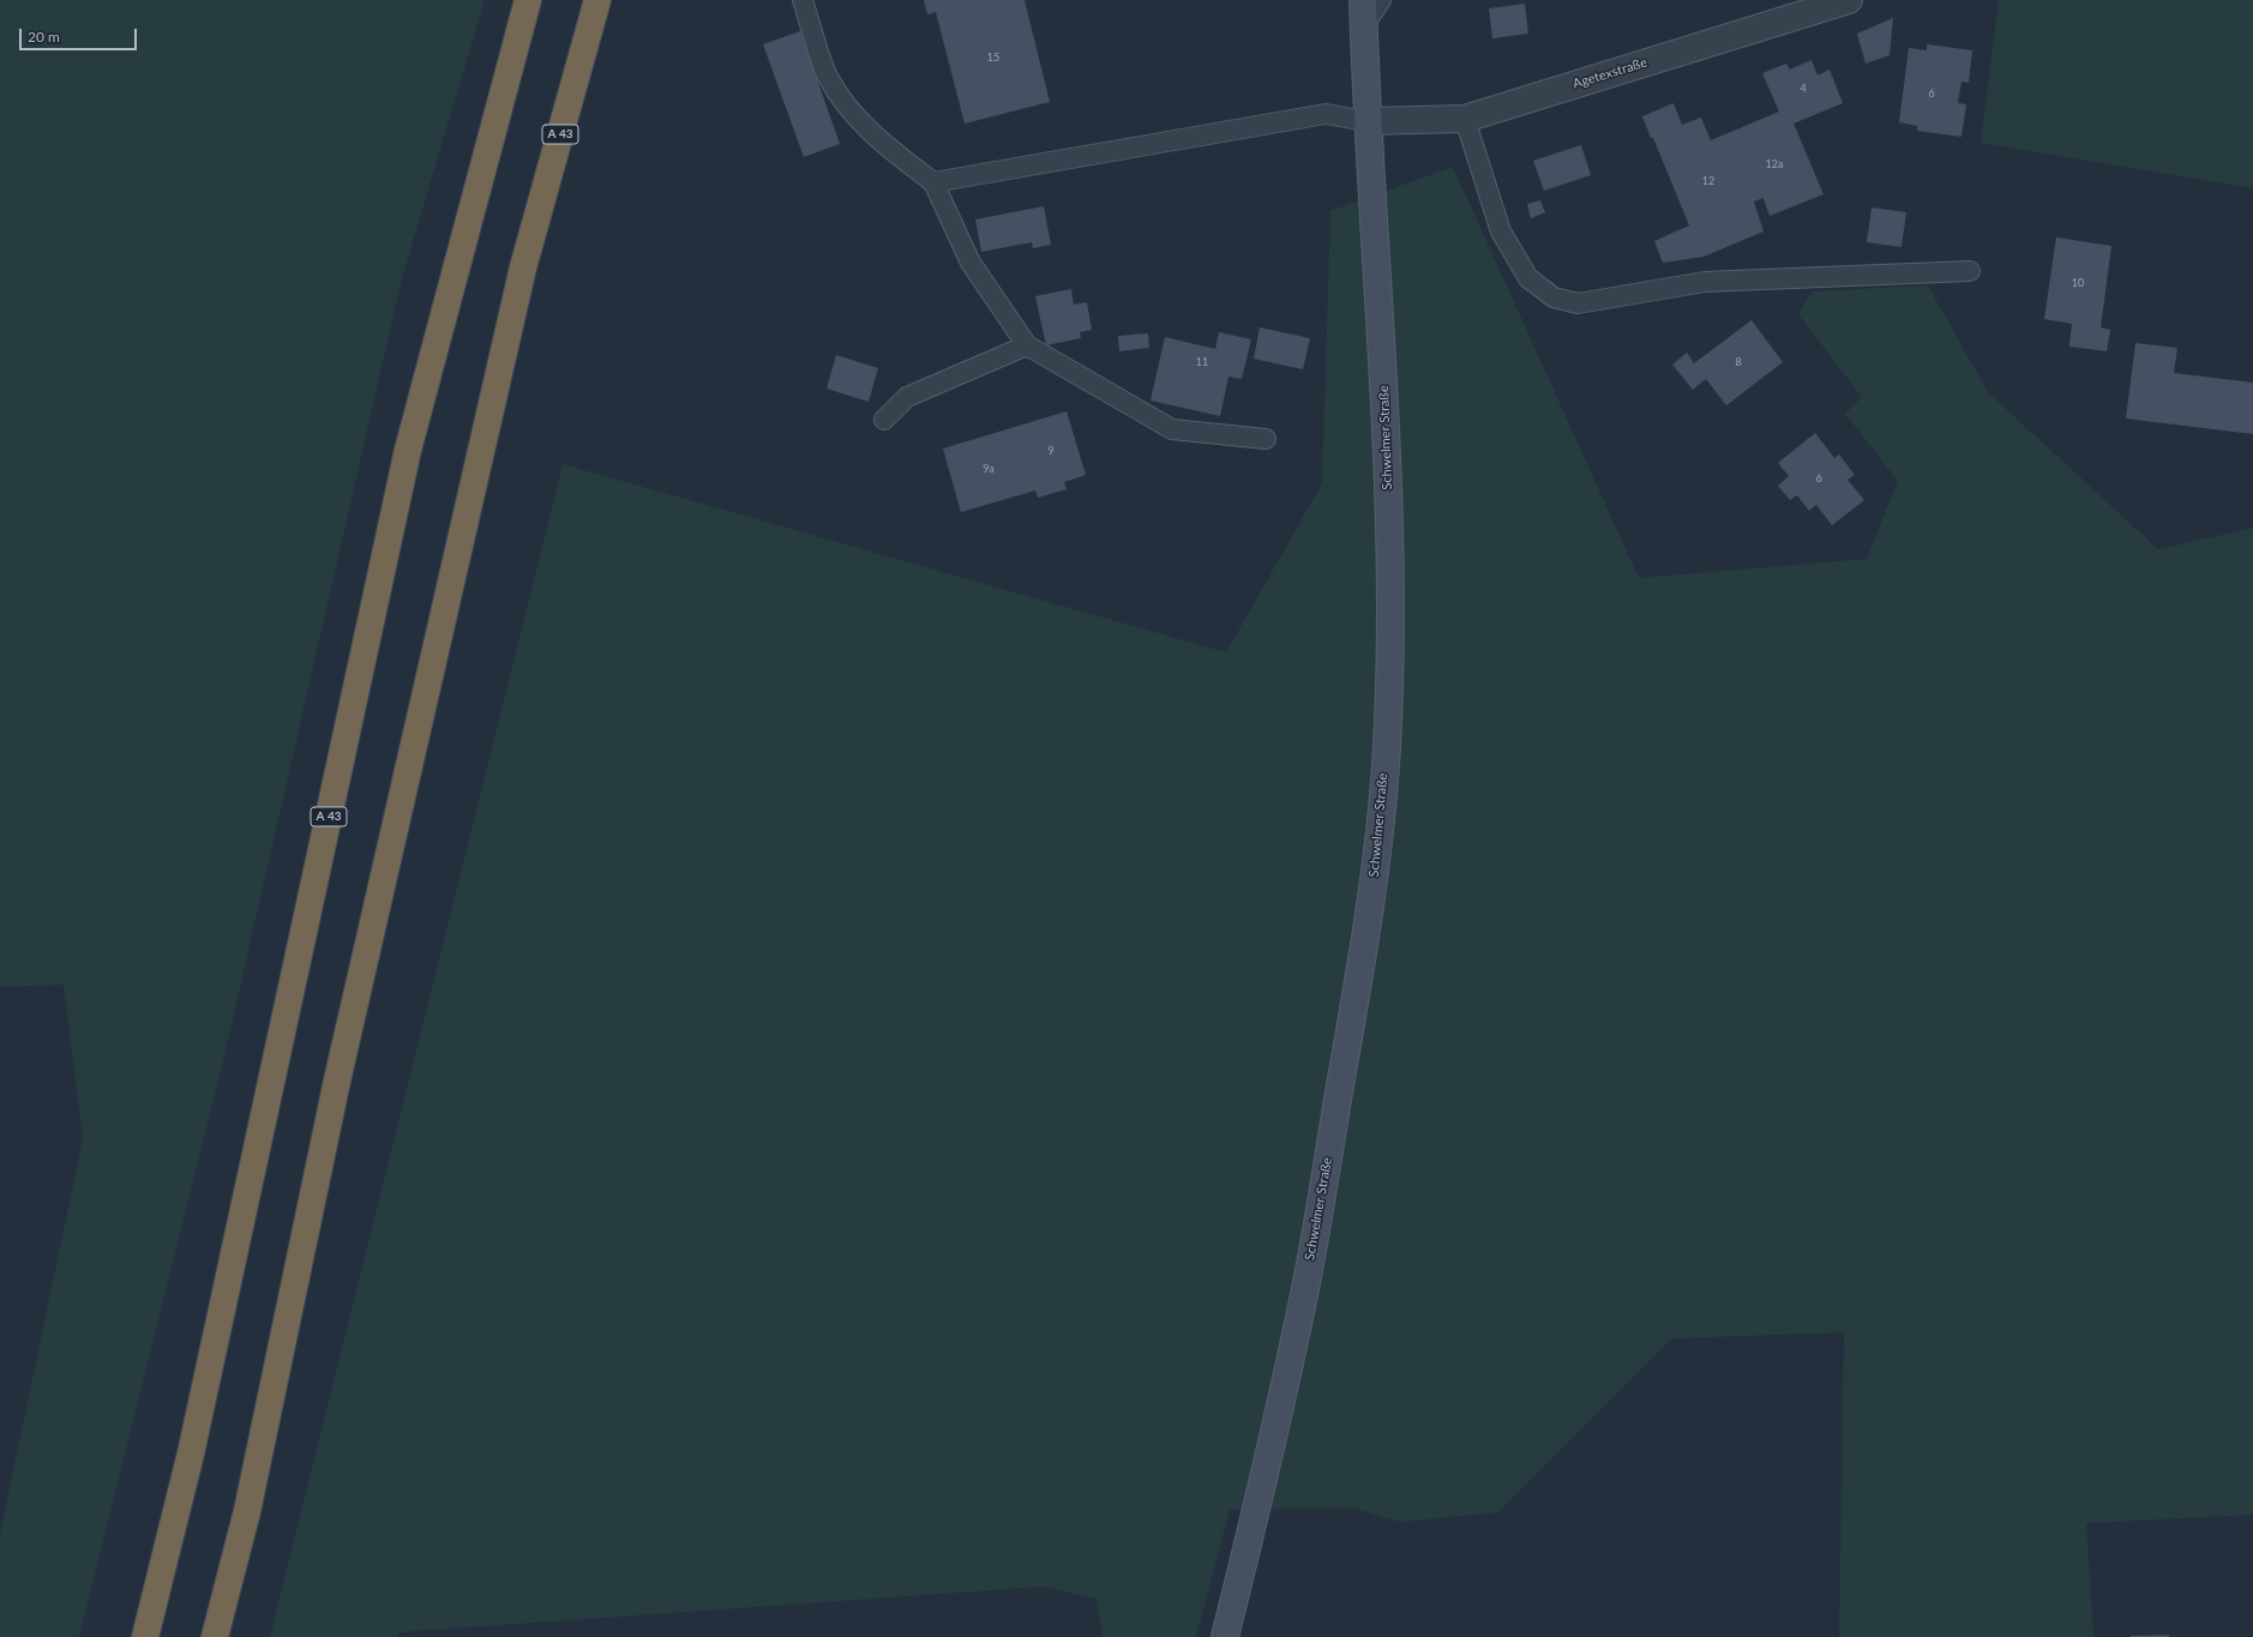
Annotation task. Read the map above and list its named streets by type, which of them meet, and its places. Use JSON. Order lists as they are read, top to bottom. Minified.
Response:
{"streets":{"highway":["A 43"],"main road":["Schwelmer Straße"],"street":["Agetexstraße"]},"crossings":[["Agetexstraße","Schwelmer Straße"]],"house_numbers":["15","4","6","12a","12","10","11","8","9","9a","6"],"scale_bar":"20 m"}
